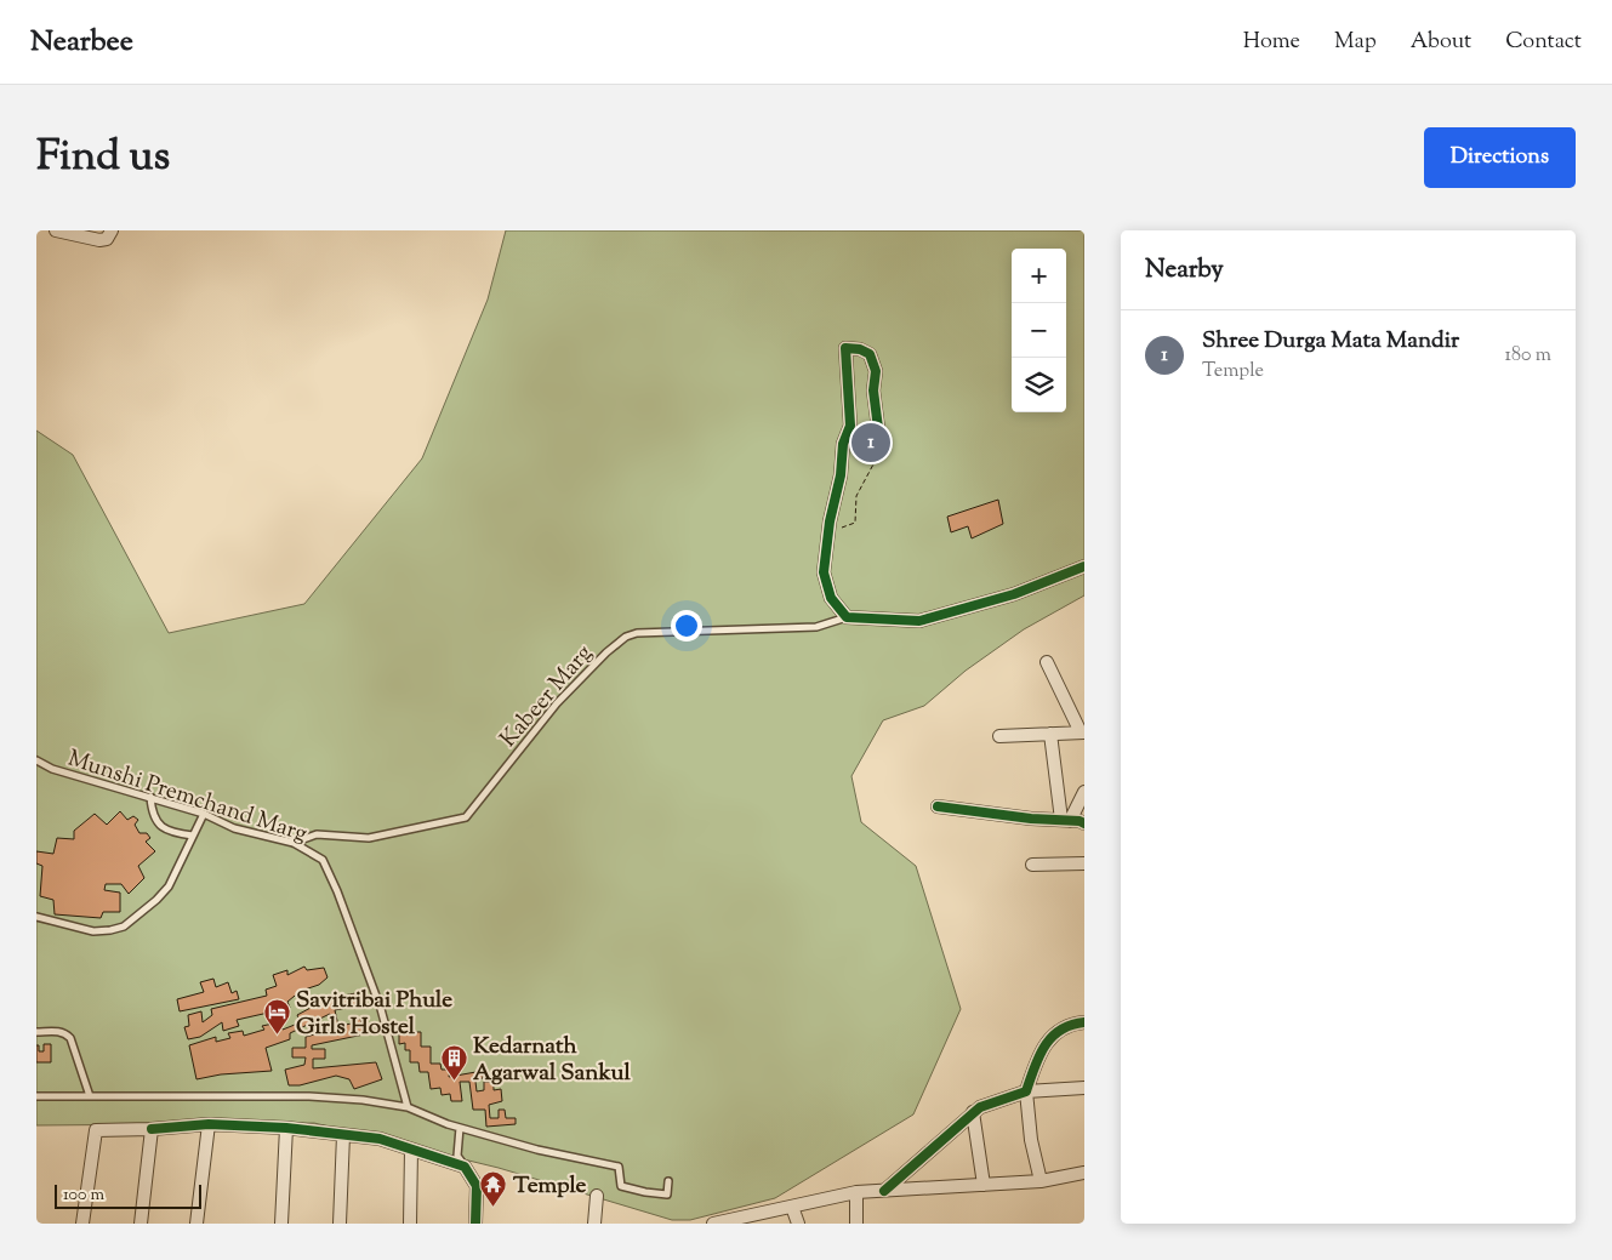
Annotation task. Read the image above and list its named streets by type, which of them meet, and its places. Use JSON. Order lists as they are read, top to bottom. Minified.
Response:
{"streets":{"lane":["Kabeer Marg","Munshi Premchand Marg"]},"crossings":[["Kabeer Marg","Munshi Premchand Marg"]],"places":{"hotel":["Savitribai Phule Girls Hostel"],"building":["Kedarnath Agarwal Sankul"],"temple":["Temple"]},"scale_bar":"100 m","page":{"header":"Nearbee","nav":["Home","Map","About","Contact"],"title":"Find us","buttons":"Directions","heading":"Nearby","map_buttons":["+","−"],"list":[{"mark":"1","name":"Shree Durga Mata Mandir","note":"Temple","value":"180 m"}],"pins":"1","scale":"100 m"}}
